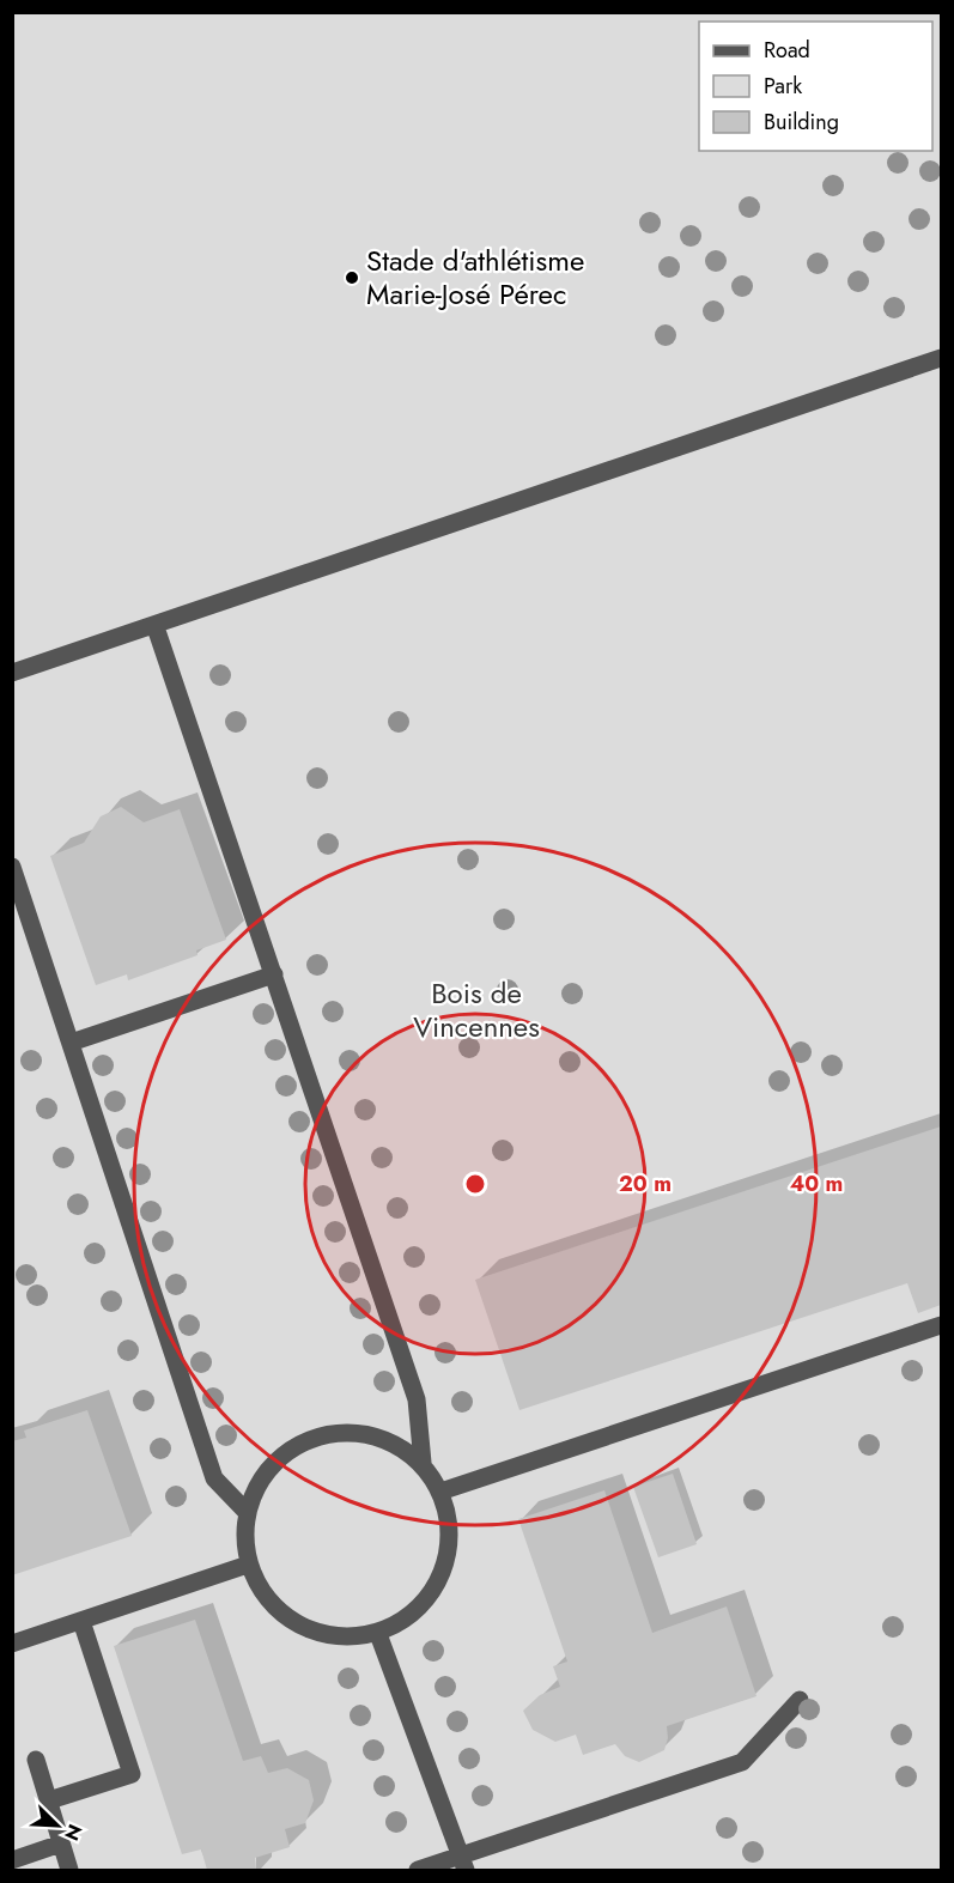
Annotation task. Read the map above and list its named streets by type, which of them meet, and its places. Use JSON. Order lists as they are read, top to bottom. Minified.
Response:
{"parks":["Bois de Vincennes"],"places":["Stade d'athlétisme Marie-José Pérec"],"legend":["Road","Park","Building"],"north":"bottom right","rings":["20 m","40 m"]}
